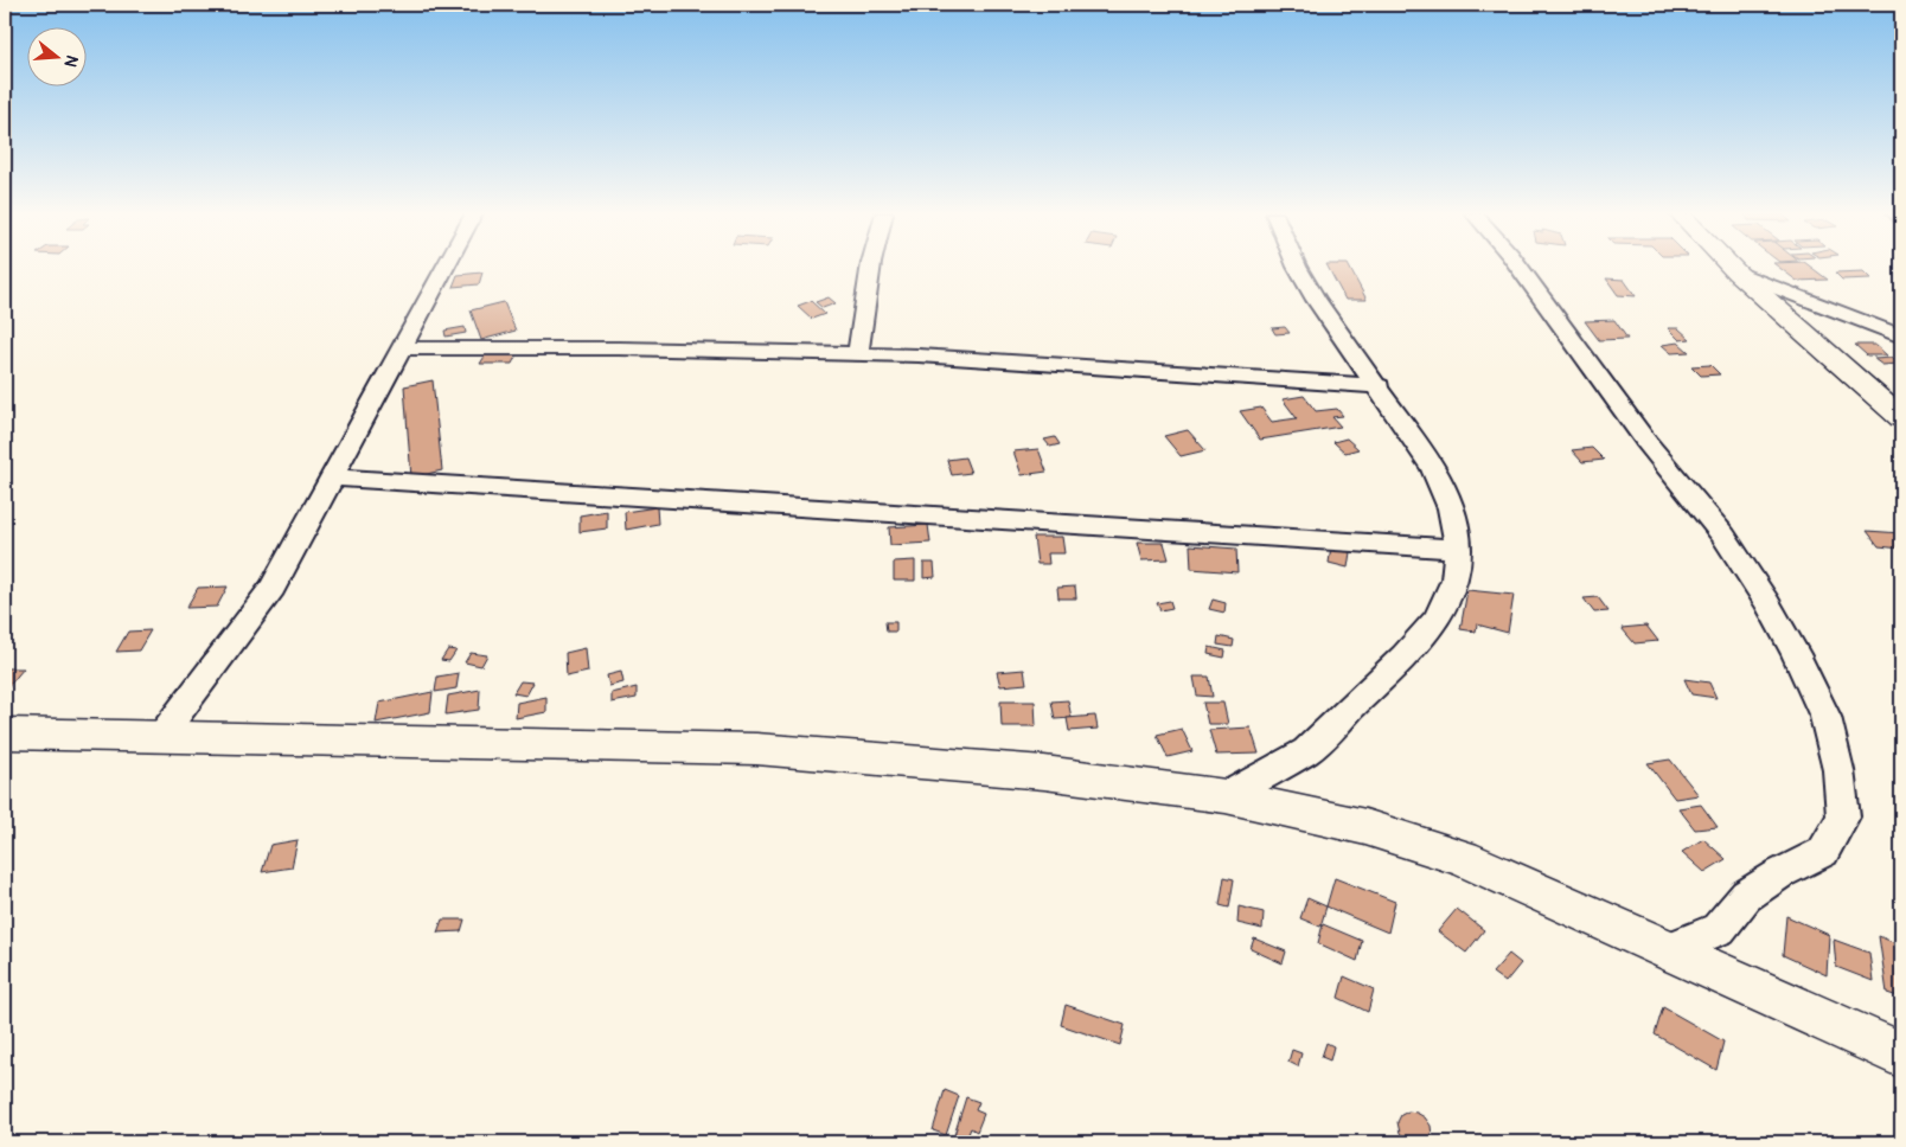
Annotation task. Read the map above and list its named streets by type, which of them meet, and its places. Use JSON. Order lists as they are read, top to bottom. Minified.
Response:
{"north":"right"}
